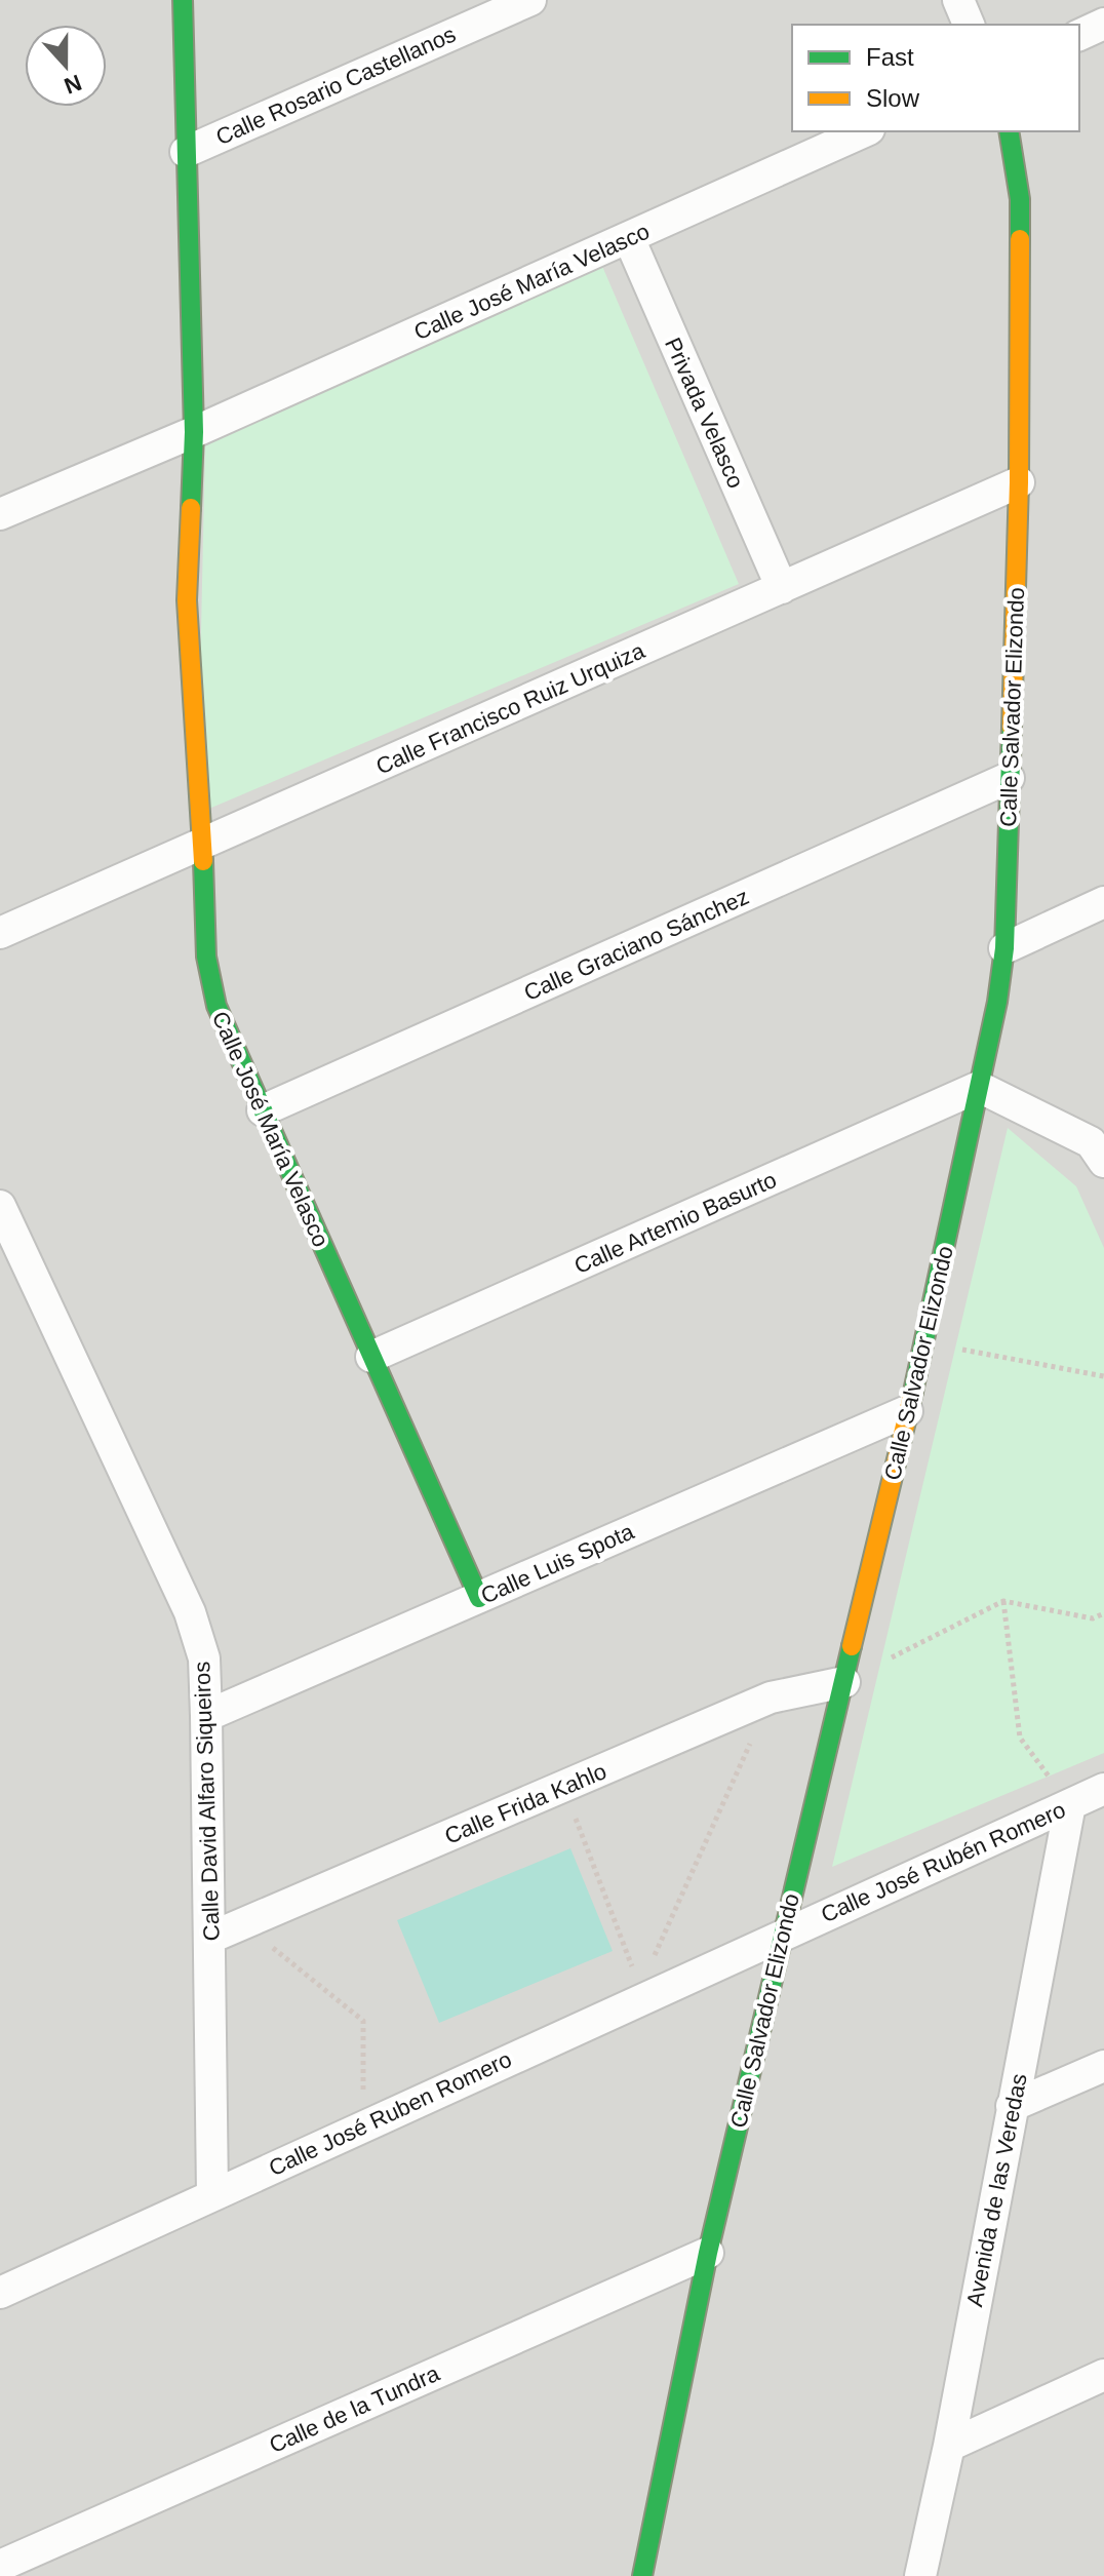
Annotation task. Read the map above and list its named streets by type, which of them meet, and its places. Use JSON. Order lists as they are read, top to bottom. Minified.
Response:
{"streets":{"street":["Calle Rosario Castellanos","Calle José María Velasco","Privada Velasco","Calle Salvador Elizondo","Calle Francisco Ruiz Urquiza","Calle Graciano Sánchez","Calle Artemio Basurto","Calle Luis Spota","Calle David Alfaro Siqueiros","Calle Frida Kahlo","Calle José Rubén Romero","Calle José Ruben Romero","Avenida de las Veredas","Calle de la Tundra"]},"crossings":[["Calle Rosario Castellanos","Calle José María Velasco"],["Calle José María Velasco","Privada Velasco"],["Calle José María Velasco","Calle Francisco Ruiz Urquiza"],["Calle José María Velasco","Calle Graciano Sánchez"],["Calle José María Velasco","Calle Artemio Basurto"],["Calle José María Velasco","Calle Luis Spota"],["Privada Velasco","Calle Francisco Ruiz Urquiza"],["Calle Salvador Elizondo","Calle Francisco Ruiz Urquiza"],["Calle Salvador Elizondo","Calle Graciano Sánchez"],["Calle Salvador Elizondo","Calle Artemio Basurto"],["Calle Salvador Elizondo","Calle Luis Spota"],["Calle Salvador Elizondo","Calle Frida Kahlo"],["Calle Salvador Elizondo","Calle José Rubén Romero"],["Calle Salvador Elizondo","Calle José Ruben Romero"],["Calle Salvador Elizondo","Calle de la Tundra"],["Calle Luis Spota","Calle David Alfaro Siqueiros"],["Calle David Alfaro Siqueiros","Calle Frida Kahlo"],["Calle David Alfaro Siqueiros","Calle José Ruben Romero"],["Calle José Rubén Romero","Calle José Ruben Romero"],["Calle José Rubén Romero","Avenida de las Veredas"]],"legend":["Fast","Slow"],"north":"bottom"}
